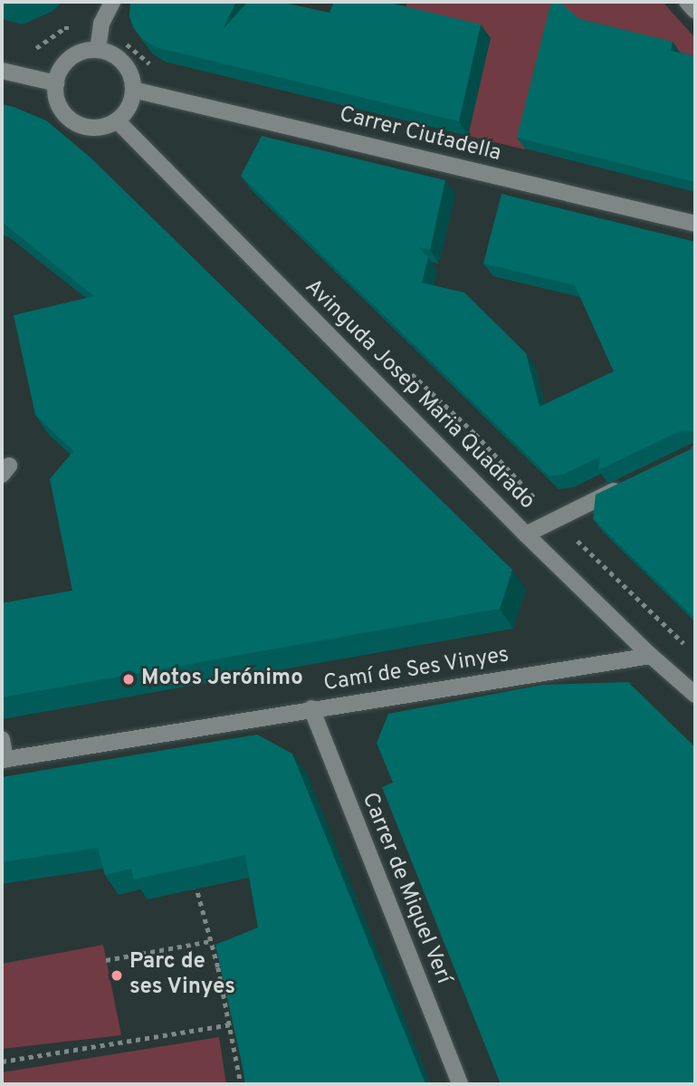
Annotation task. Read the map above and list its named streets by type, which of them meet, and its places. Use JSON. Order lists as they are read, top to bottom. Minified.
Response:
{"streets":{"street":["Carrer Ciutadella","Avinguda Josep Maria Quadrado","Camí de Ses Vinyes","Carrer de Miquel Verí"]},"crossings":[["Carrer Ciutadella","Avinguda Josep Maria Quadrado"],["Avinguda Josep Maria Quadrado","Camí de Ses Vinyes"],["Camí de Ses Vinyes","Carrer de Miquel Verí"]],"places":["Motos Jerónimo","Parc de ses Vinyes"]}
